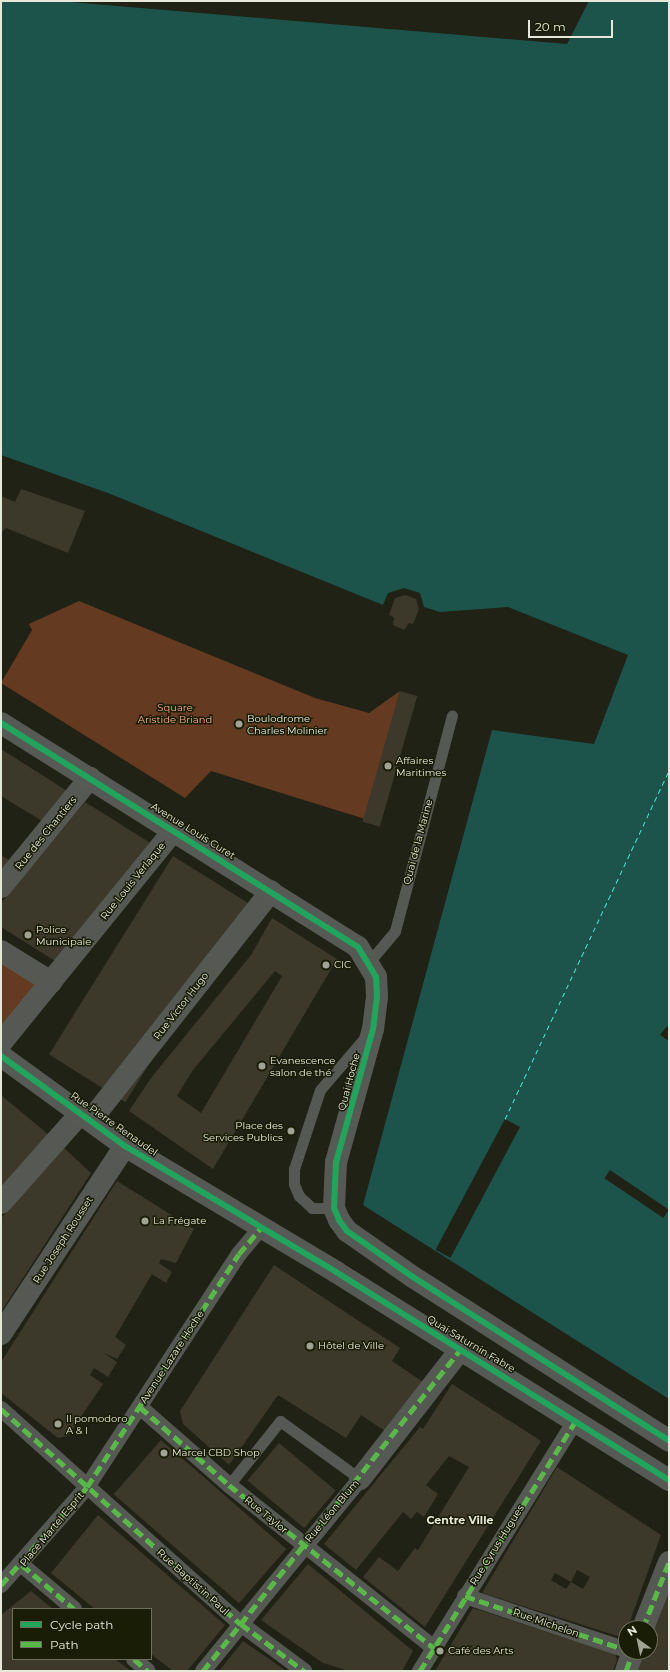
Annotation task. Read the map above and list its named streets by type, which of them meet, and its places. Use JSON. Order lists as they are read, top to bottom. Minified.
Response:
{"streets":{"main road":["Avenue Louis Curet","Quai Hoche","Rue Pierre Renaudel","Quai Saturnin Fabre"],"street":["Rue des Chantiers","Rue Louis Verlaque","Rue Victor Hugo","Rue Joseph Rousset","Avenue Lazare Hoche","Rue Léon Blum","Rue Taylor","Place Martel Esprit","Rue Cyrus Hugues","Rue Baptistin Paul","Rue Michelon"],"lane":["Quai de la Marine"]},"crossings":[["Avenue Louis Curet","Rue des Chantiers"],["Avenue Louis Curet","Quai de la Marine"],["Avenue Louis Curet","Rue Louis Verlaque"],["Avenue Louis Curet","Rue Victor Hugo"],["Avenue Louis Curet","Quai Hoche"],["Quai de la Marine","Quai Hoche"],["Rue Victor Hugo","Rue Pierre Renaudel"],["Rue Pierre Renaudel","Rue Joseph Rousset"],["Rue Pierre Renaudel","Quai Saturnin Fabre"],["Rue Pierre Renaudel","Avenue Lazare Hoche"],["Quai Saturnin Fabre","Avenue Lazare Hoche"],["Quai Saturnin Fabre","Rue Léon Blum"],["Quai Saturnin Fabre","Rue Cyrus Hugues"],["Avenue Lazare Hoche","Rue Taylor"],["Avenue Lazare Hoche","Place Martel Esprit"],["Avenue Lazare Hoche","Rue Baptistin Paul"],["Rue Léon Blum","Rue Taylor"],["Rue Léon Blum","Rue Baptistin Paul"],["Rue Taylor","Rue Cyrus Hugues"],["Place Martel Esprit","Rue Baptistin Paul"],["Rue Cyrus Hugues","Rue Michelon"]],"districts":["Centre Ville"],"parks":["Square Aristide Briand"],"places":["Boulodrome Charles Molinier","Affaires Maritimes","Police Municipale","CIC","Evanescence salon de thé","Place des Services Publics","La Frégate","Hôtel de Ville","Il pomodoro A & I","Marcel CBD Shop","Café des Arts"],"legend":["Cycle path","Path"],"scale_bar":"20 m","north":"top left"}
